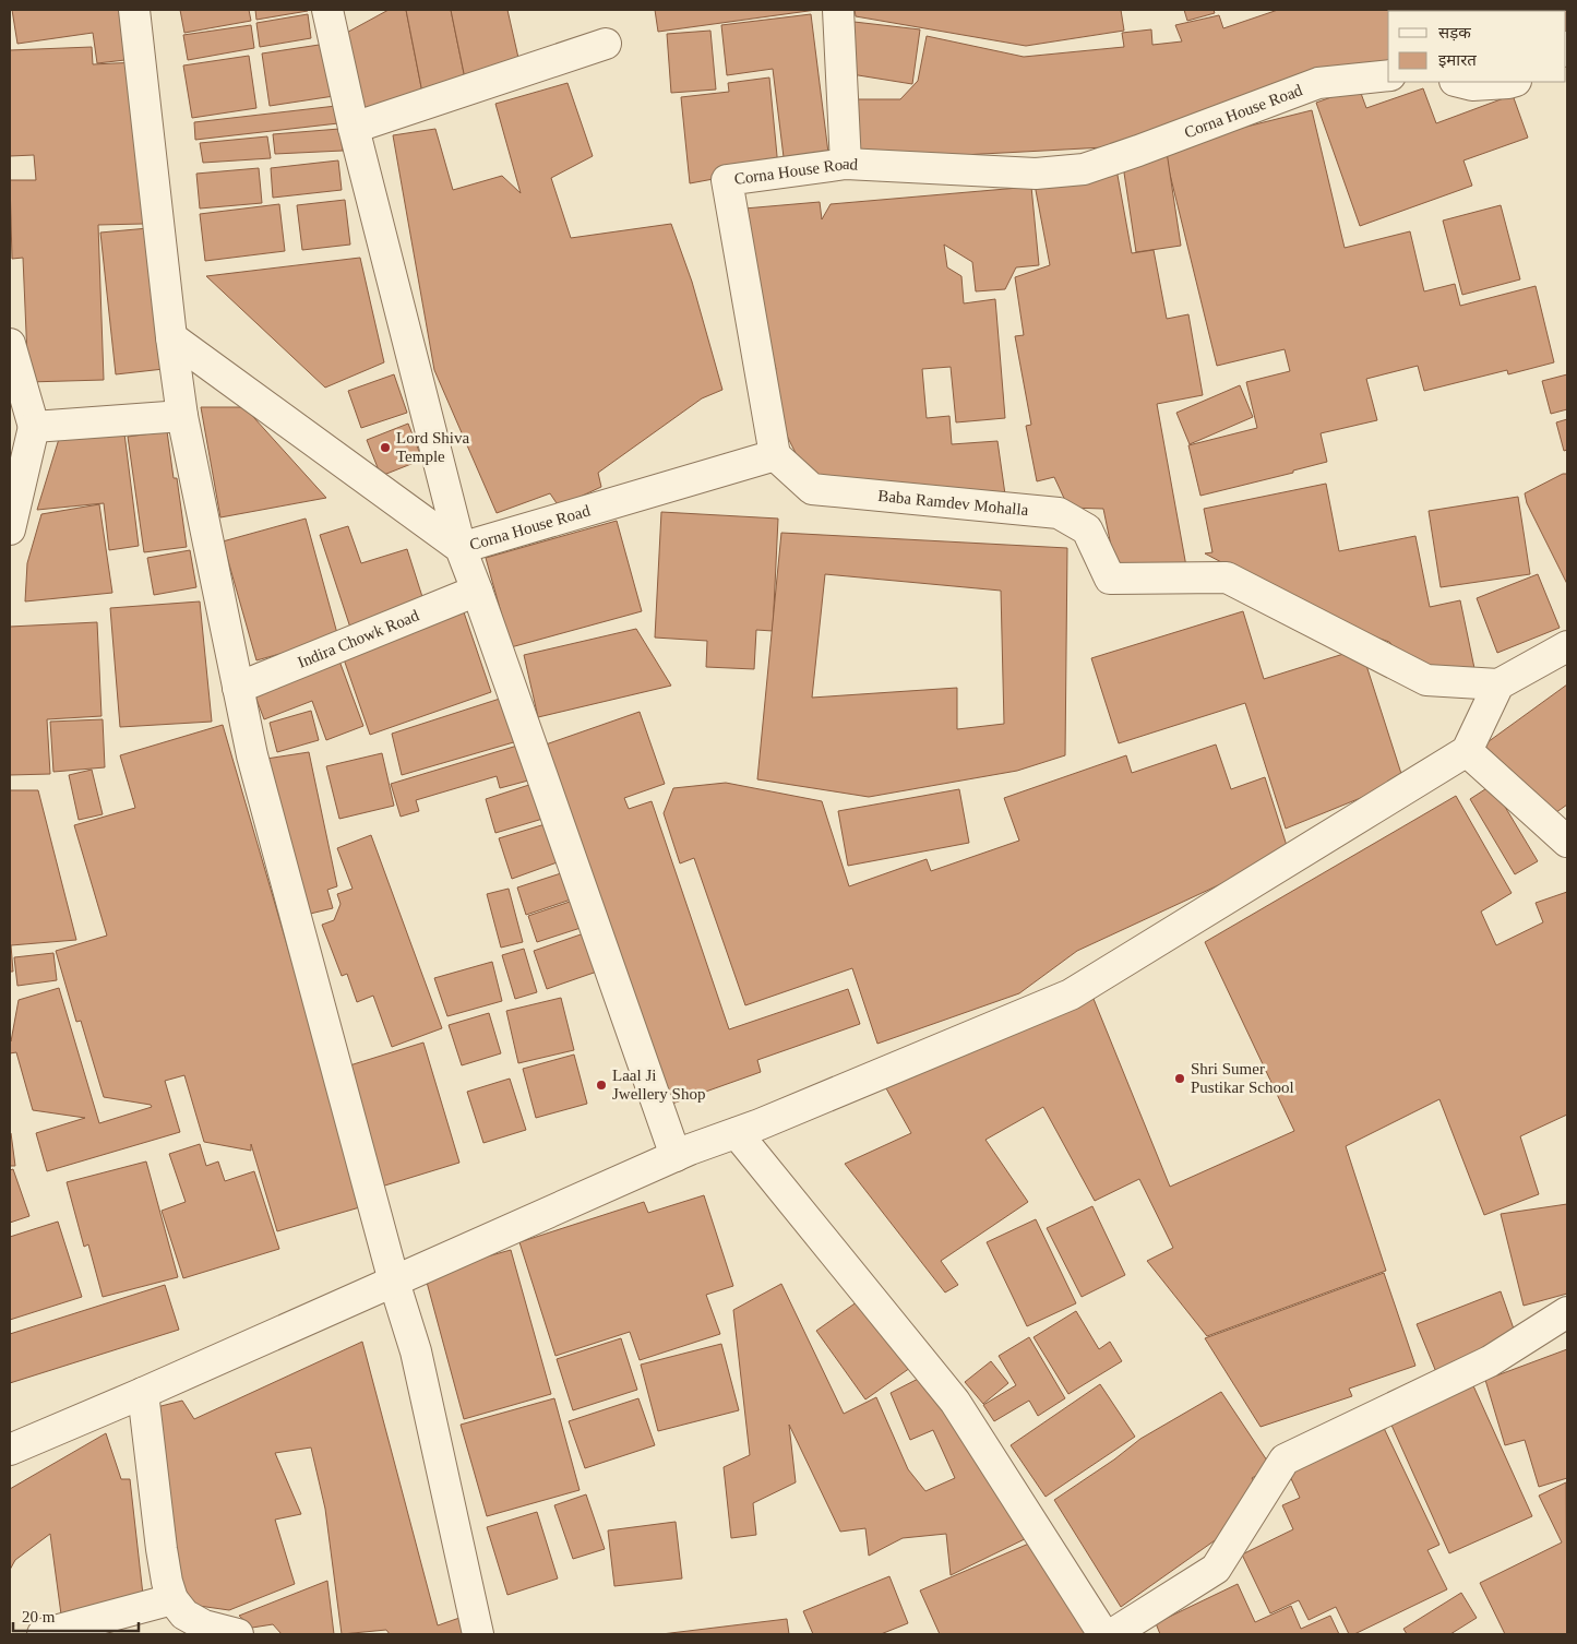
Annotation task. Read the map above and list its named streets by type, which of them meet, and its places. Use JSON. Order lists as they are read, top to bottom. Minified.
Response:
{"streets":{"street":["Corna House Road","Baba Ramdev Mohalla","Indira Chowk Road"]},"crossings":[["Corna House Road","Baba Ramdev Mohalla"]],"places":["Lord Shiva Temple","Shri Sumer Pustikar School","Laal Ji Jwellery Shop"],"legend":["सड़क","इमारत"],"scale_bar":"20 m"}
